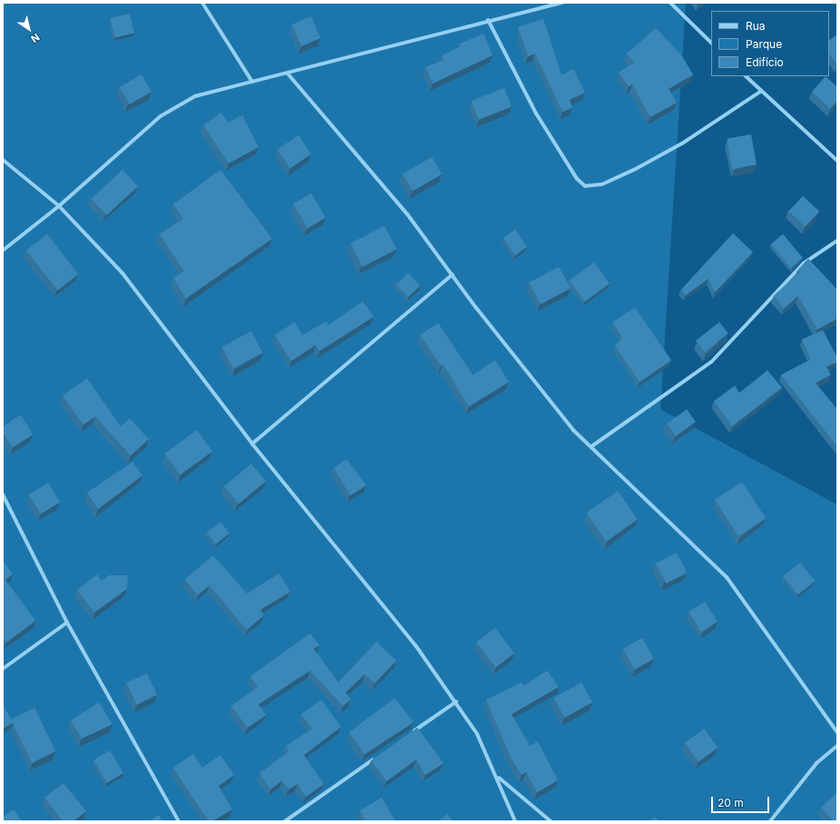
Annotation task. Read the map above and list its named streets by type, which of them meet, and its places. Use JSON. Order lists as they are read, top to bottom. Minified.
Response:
{"legend":["Rua","Parque","Edifício"],"scale_bar":"20 m","north":"bottom right"}
